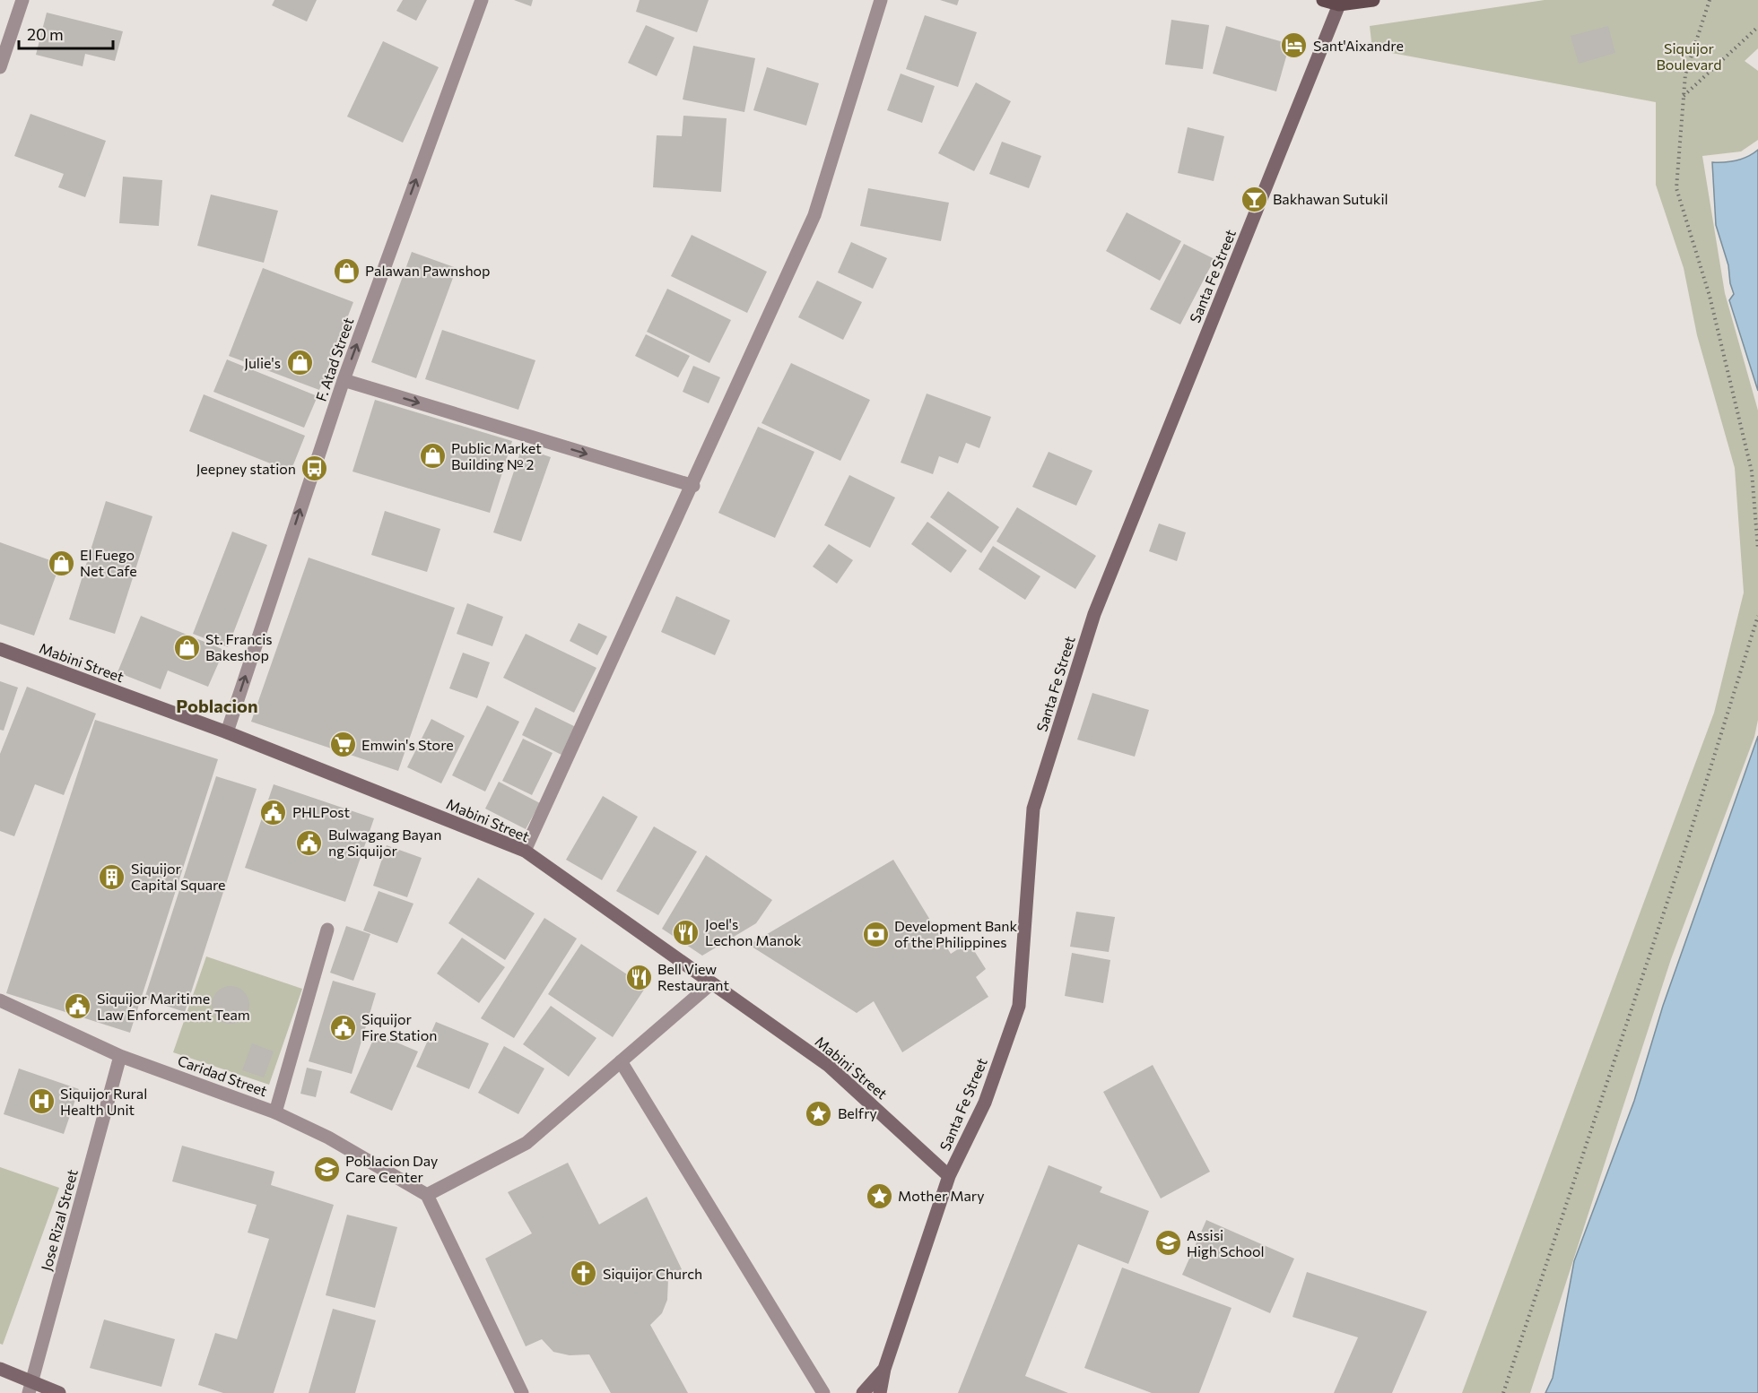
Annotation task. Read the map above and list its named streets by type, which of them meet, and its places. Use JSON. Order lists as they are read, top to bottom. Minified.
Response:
{"streets":{"street":["Santa Fe Street","F. Atad Street","Mabini Street","Caridad Street","Jose Rizal Street"]},"crossings":[["Santa Fe Street","Mabini Street"],["F. Atad Street","Mabini Street"],["Caridad Street","Jose Rizal Street"]],"one_way":["F. Atad Street"],"districts":["Poblacion"],"parks":["Siquijor Boulevard"],"places":{"hotel":["Sant'Aixandre"],"bar":["Bakhawan Sutukil"],"shop":["Palawan Pawnshop","Julie's","Public Market Building № 2","El Fuego Net Cafe","St. Francis Bakeshop"],"bus stop":["Jeepney station"],"supermarket":["Emwin's Store"],"public building":["PHLPost","Bulwagang Bayan ng Siquijor","Siquijor Maritime Law Enforcement Team","Siquijor Fire Station"],"building":["Siquijor Capital Square"],"restaurant":["Joel's Lechon Manok","Bell View Restaurant"],"bank":["Development Bank of the Philippines"],"hospital":["Siquijor Rural Health Unit"],"place":["Belfry","Mother Mary"],"school or university":["Poblacion Day Care Center","Assisi High School"],"church":["Siquijor Church"]},"scale_bar":"20 m"}
